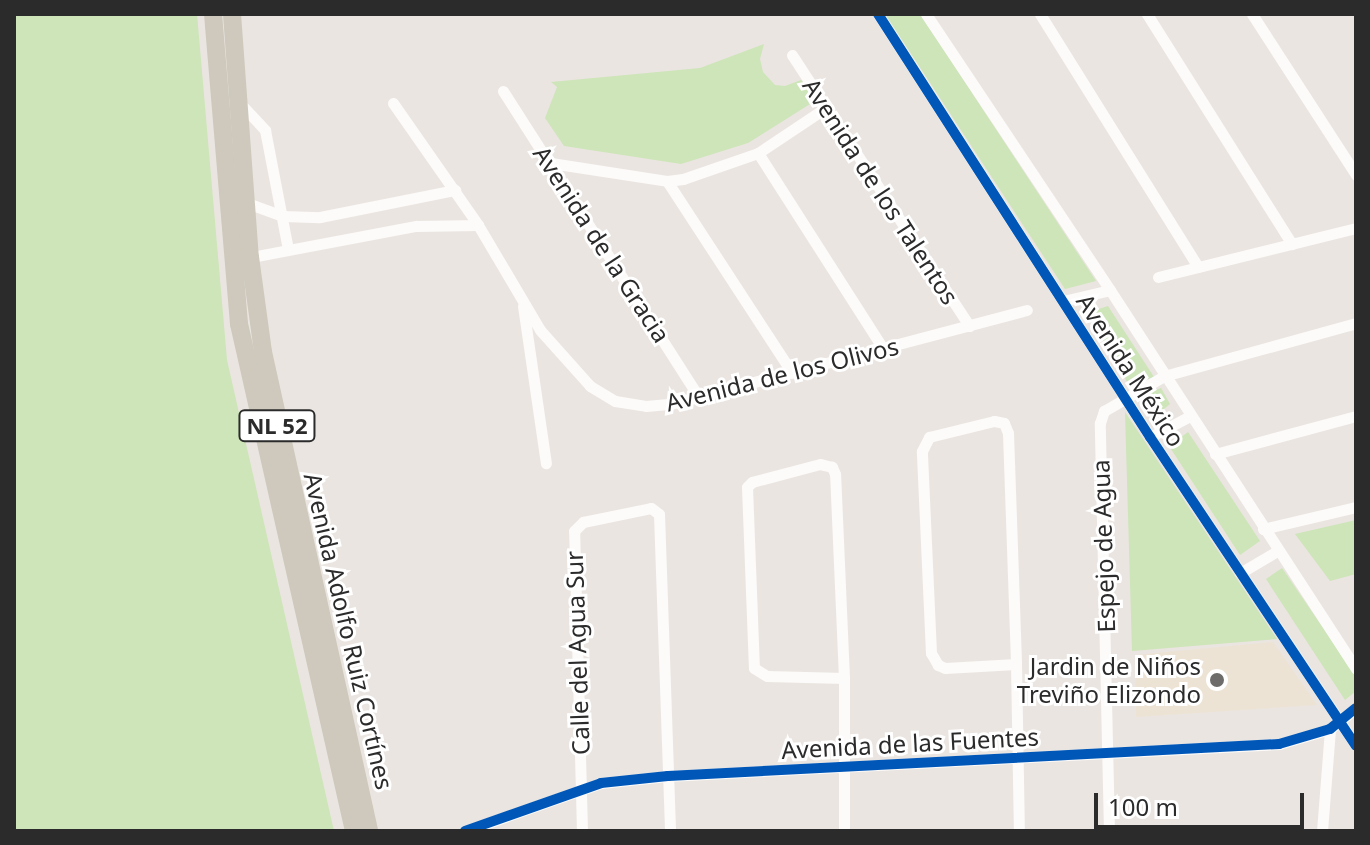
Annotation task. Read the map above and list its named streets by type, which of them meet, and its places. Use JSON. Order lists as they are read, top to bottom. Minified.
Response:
{"streets":{"main road":["NL 52","Avenida Adolfo Ruiz Cortínes"],"street":["Avenida de los Talentos","Avenida de la Gracia","Avenida México","Avenida de los Olivos","Espejo de Agua","Calle del Agua Sur","Avenida de las Fuentes"]},"crossings":[["Avenida de los Talentos","Avenida de los Olivos"],["Avenida de la Gracia","Avenida de los Olivos"],["Avenida México","Espejo de Agua"],["Avenida México","Avenida de las Fuentes"],["Espejo de Agua","Avenida de las Fuentes"],["Calle del Agua Sur","Avenida de las Fuentes"]],"places":["Jardin de Niños Treviño Elizondo"],"scale_bar":"100 m"}
